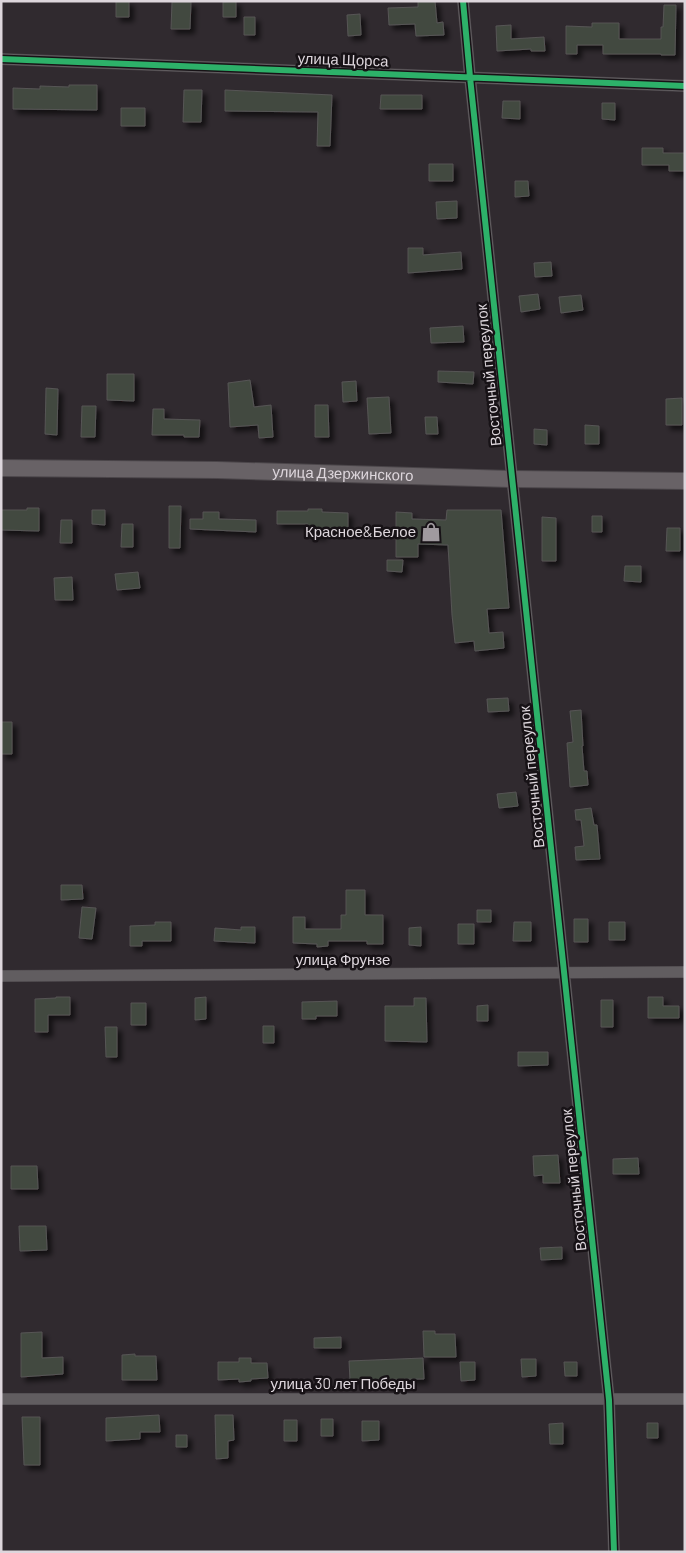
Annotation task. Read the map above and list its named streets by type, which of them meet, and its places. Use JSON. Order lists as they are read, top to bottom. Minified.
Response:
{"streets":{"street":["улица Щорса","Восточный переулок","улица Дзержинского","улица Фрунзе","улица 30 лет Победы"]},"crossings":[["улица Щорса","Восточный переулок"],["Восточный переулок","улица Дзержинского"],["Восточный переулок","улица Фрунзе"],["Восточный переулок","улица 30 лет Победы"]],"places":{"shop":["Красное&Белое"]}}
